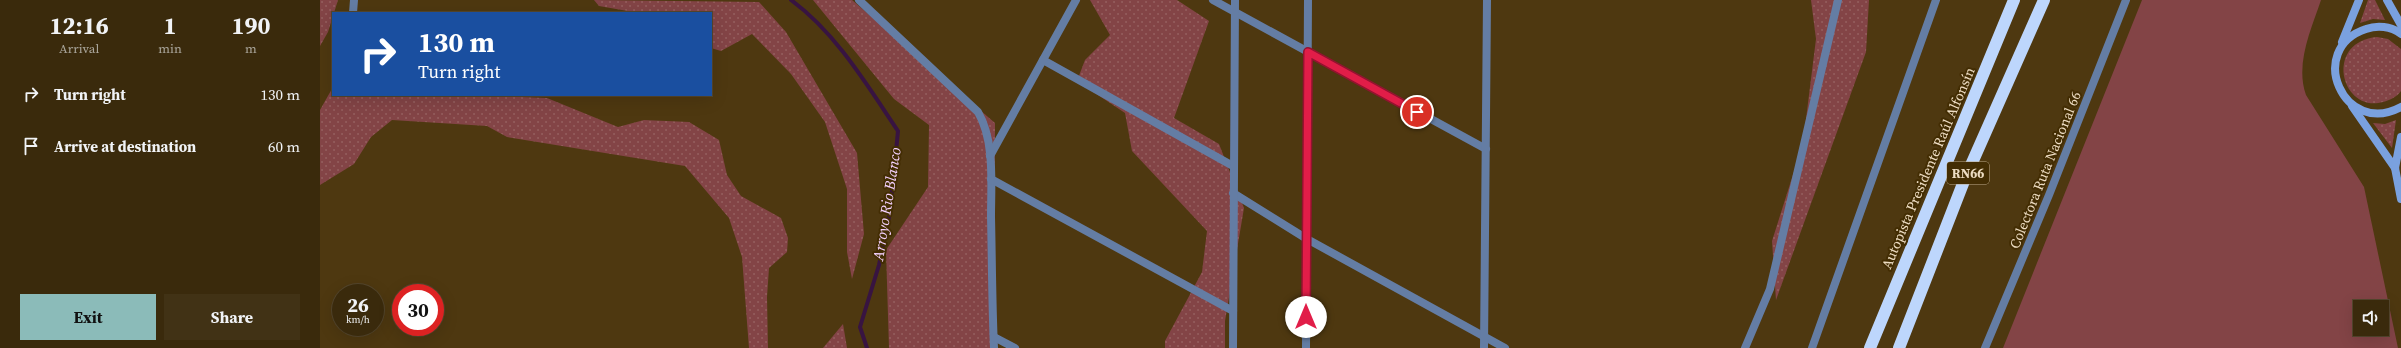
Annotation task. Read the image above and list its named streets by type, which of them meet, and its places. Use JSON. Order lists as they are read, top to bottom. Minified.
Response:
{"streets":{"highway":["Autopista Presidente Raúl Alfonsín","RN66"],"street":["Colectora Ruta Nacional 66"]},"water":["Arroyo Rio Blanco"],"page":{"eta":["12:16","Arrival","1","min","190","m"],"turn":["130 m","Turn right"],"list":[{"name":"Turn right","value":"130 m"},{"name":"Arrive at destination","value":"60 m"}],"speed":"26 km/h","limit":"30","buttons":["Exit","Share"]}}
